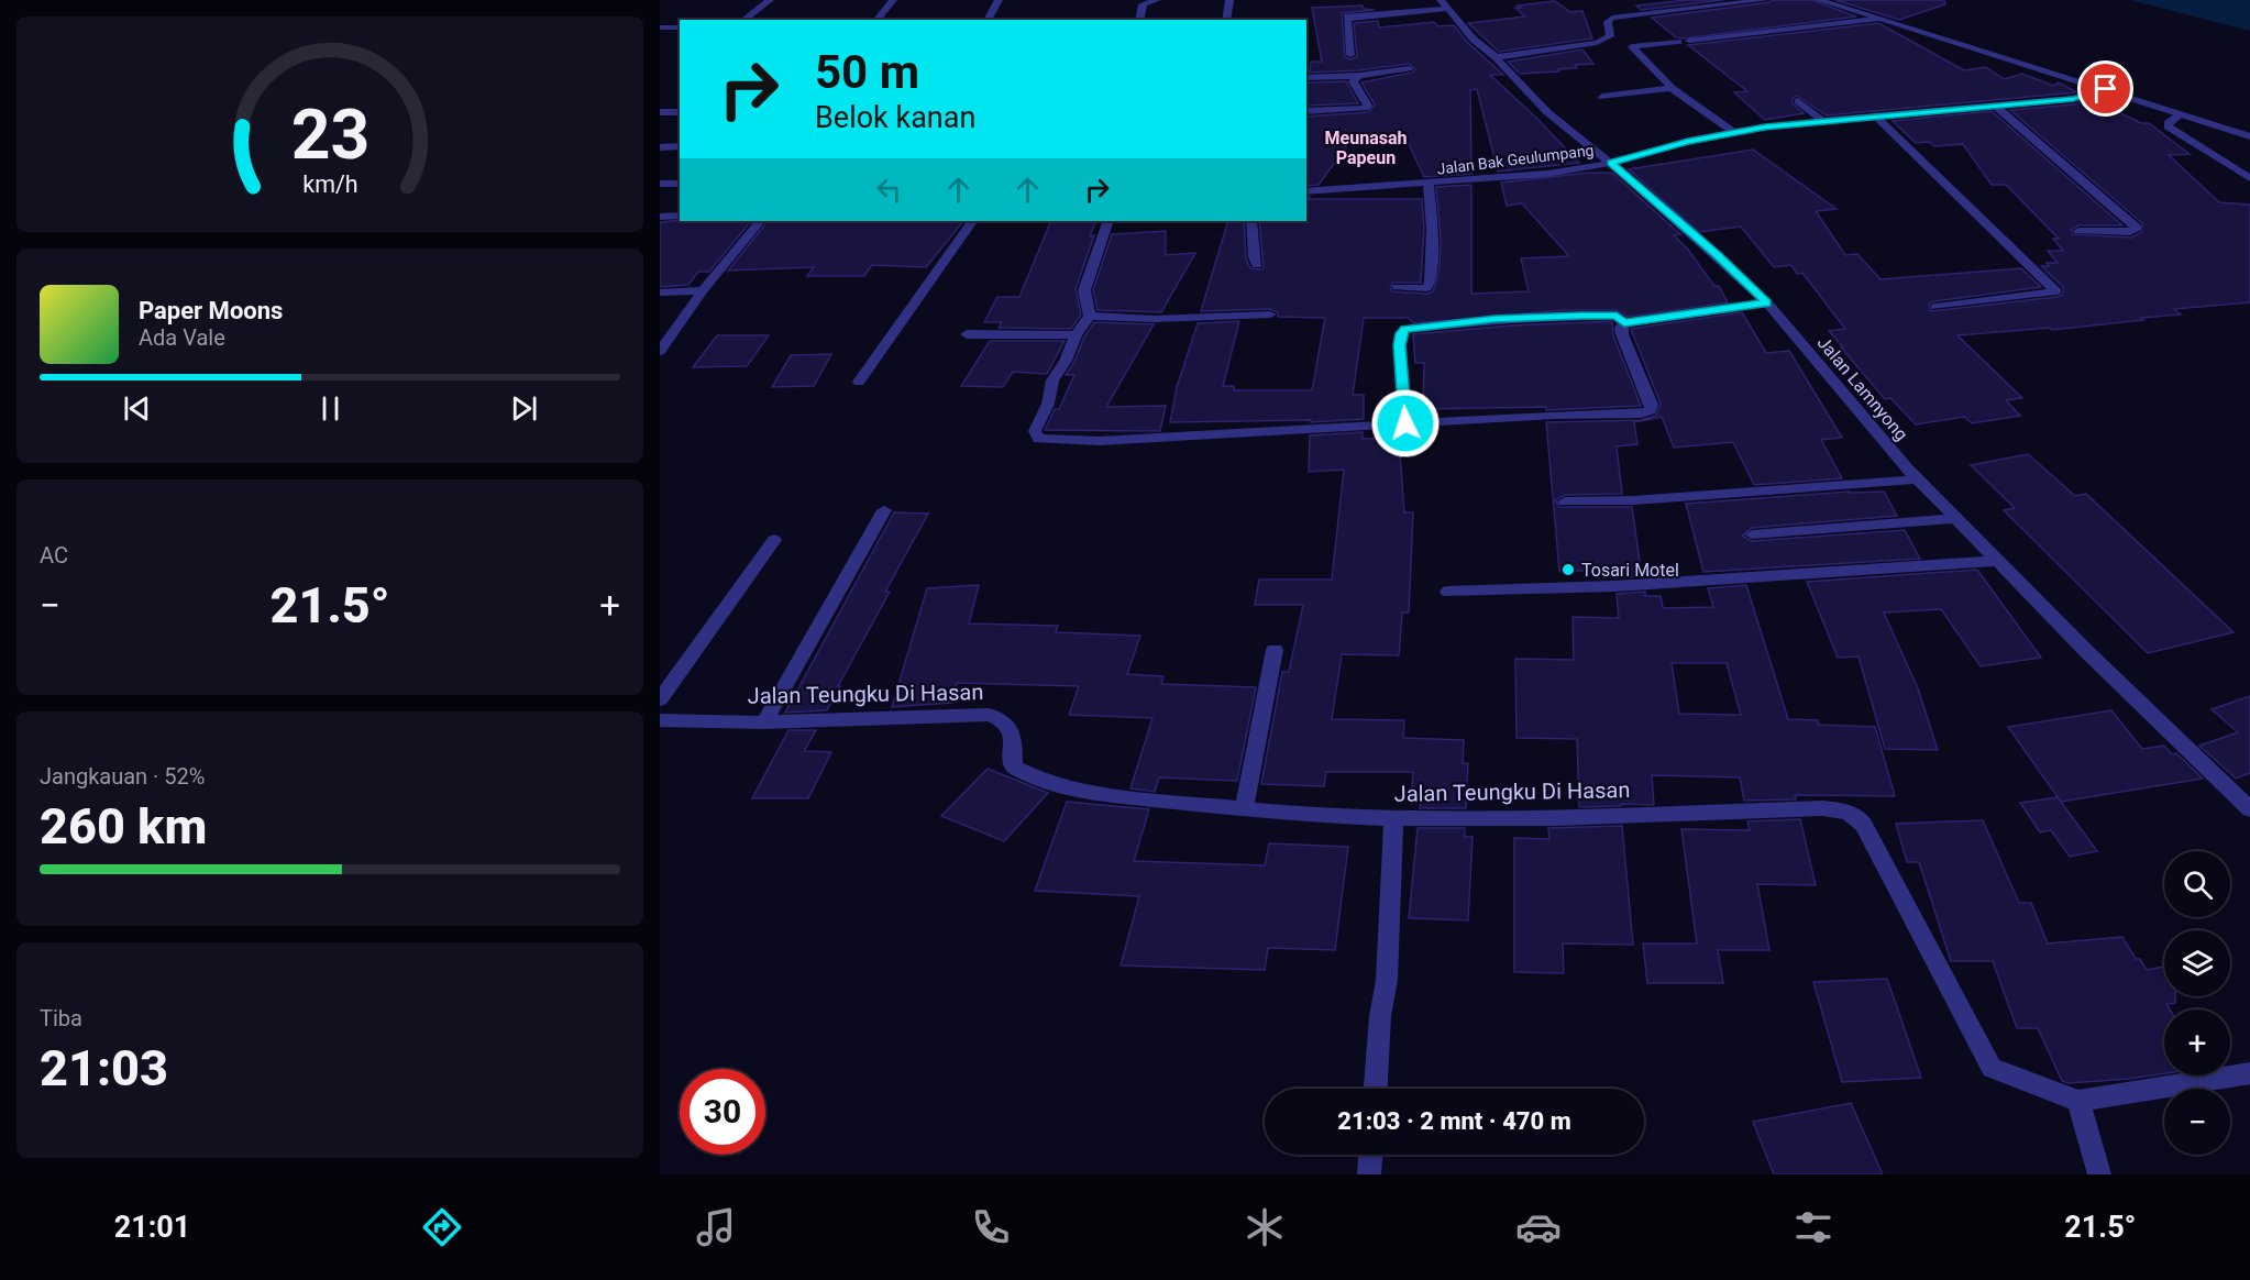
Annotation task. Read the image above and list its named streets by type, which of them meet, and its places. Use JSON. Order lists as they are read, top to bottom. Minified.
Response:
{"streets":{"street":["Jalan Bak Geulumpang","Jalan Lamnyong","Jalan Teungku Di Hasan"]},"crossings":[["Jalan Bak Geulumpang","Jalan Lamnyong"]],"districts":["Meunasah Papeun"],"places":["Tosari Motel"],"page":{"turn":["50 m","Belok kanan"],"song":["Paper Moons","Ada Vale"],"tile":["AC",["Jangkauan · 52%","260 km"],["Tiba","21:03"]],"heat":["−","21.5°","+"],"map_buttons":["+","−"],"limit":"30","trip":"21:03 · 2 mnt · 470 m","tabs":["21:01","21.5°"],"gauge":["23","km/h"]}}
